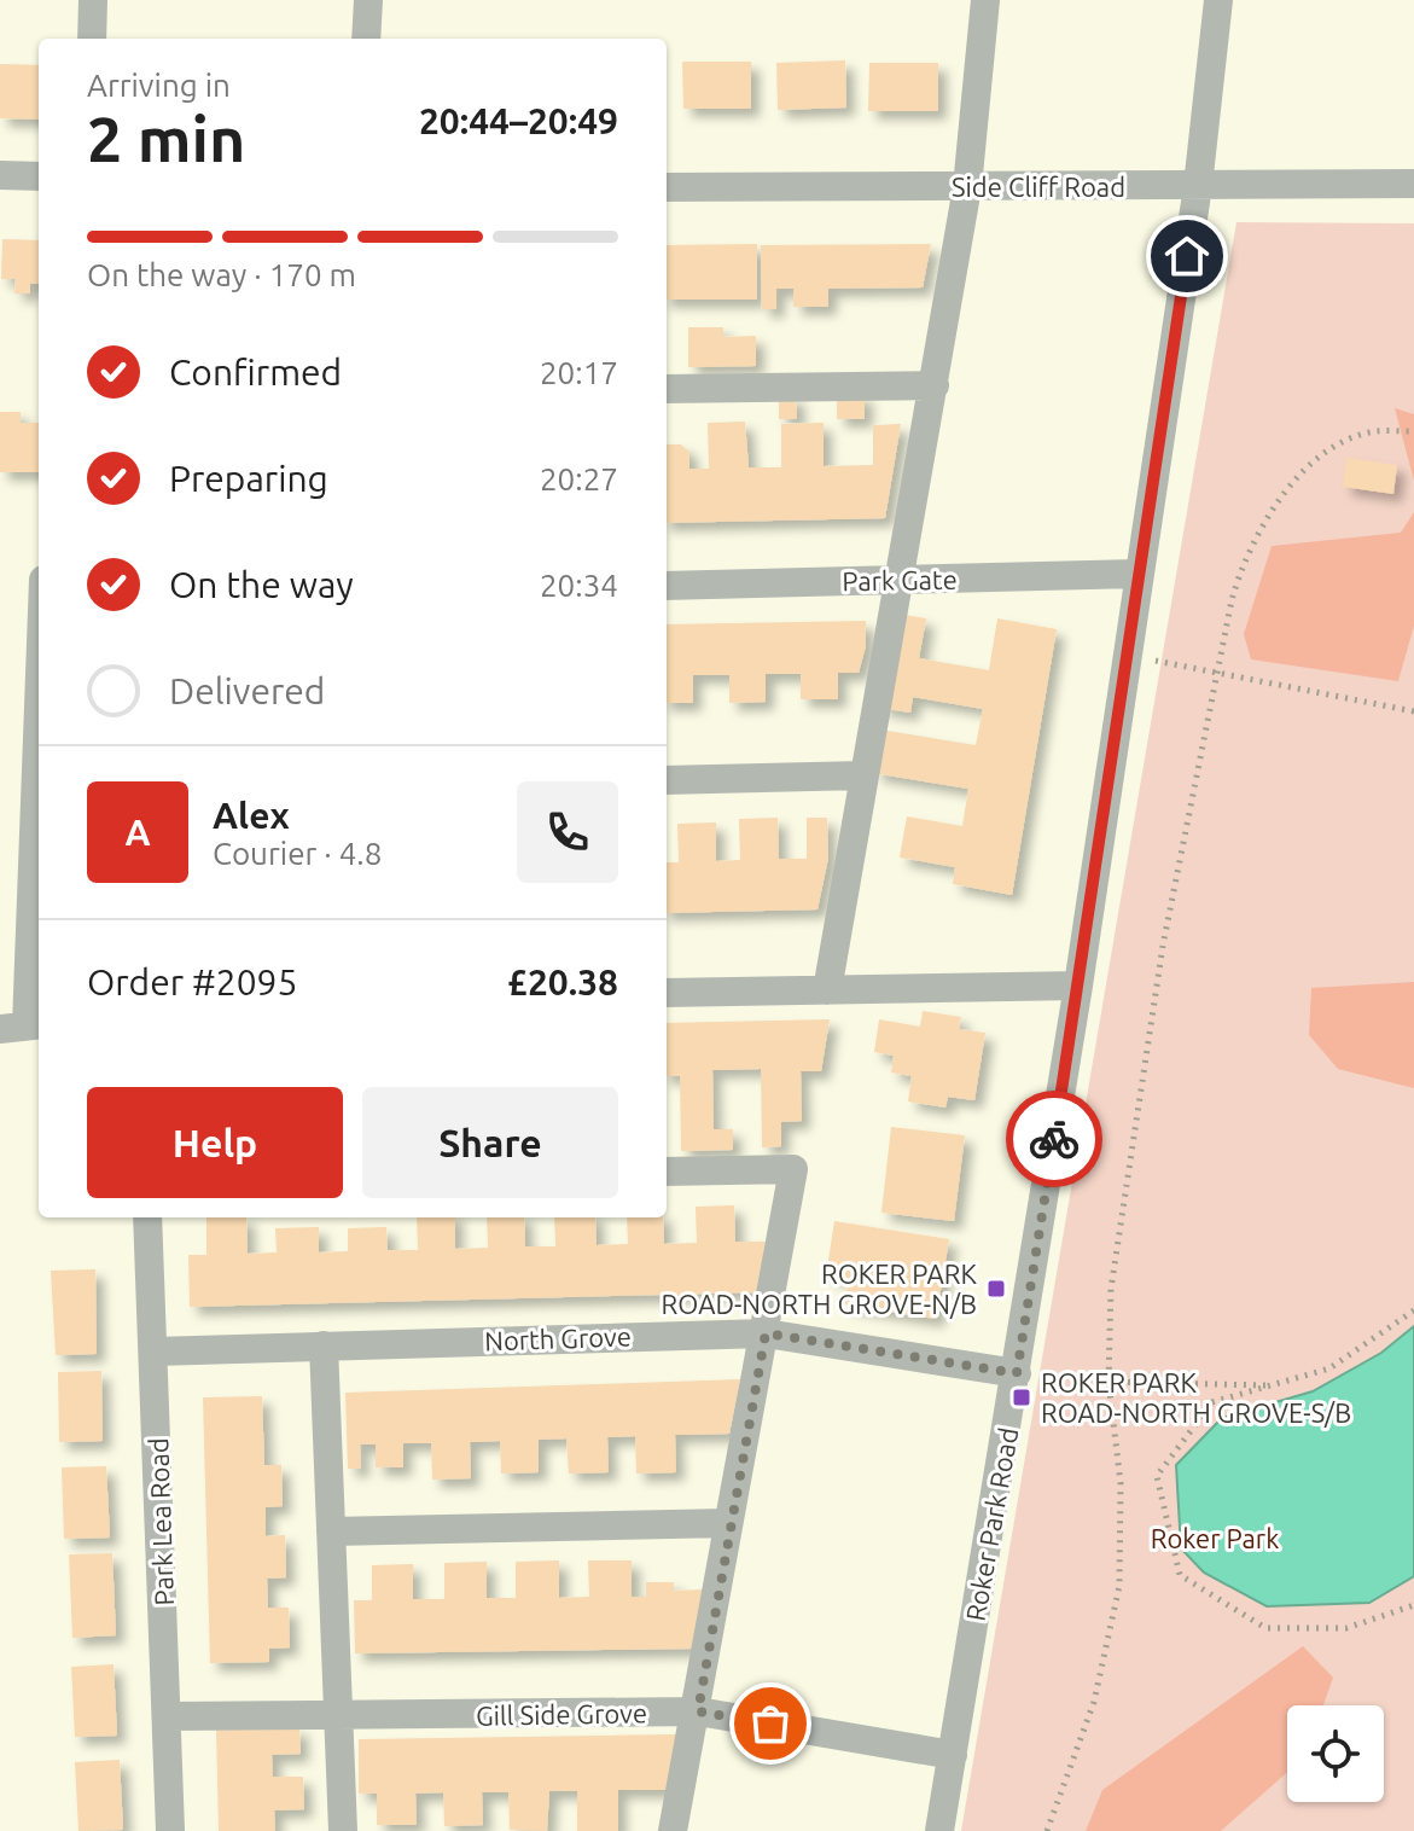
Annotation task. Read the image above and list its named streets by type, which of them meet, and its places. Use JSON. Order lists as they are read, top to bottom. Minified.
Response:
{"streets":{"street":["Side Cliff Road","Park Gate","North Grove","Park Lea Road","Roker Park Road","Gill Side Grove"]},"crossings":[["Side Cliff Road","Roker Park Road"],["Park Gate","Roker Park Road"],["North Grove","Park Lea Road"],["North Grove","Roker Park Road"],["Park Lea Road","Gill Side Grove"],["Roker Park Road","Gill Side Grove"]],"parks":["Roker Park"],"places":{"transit":["ROKER PARK ROAD-NORTH GROVE-N/B","ROKER PARK ROAD-NORTH GROVE-S/B"]},"page":{"heading":["2 min","Arriving in","20:44–20:49"],"panel":["Alex","Courier · 4.8","Order #2095","£20.38"],"bar":"On the way · 170 m","list":[["Confirmed","20:17"],["Preparing","20:27"],["On the way","20:34"],"Delivered"],"round":"A","buttons":["Help","Share"]}}
